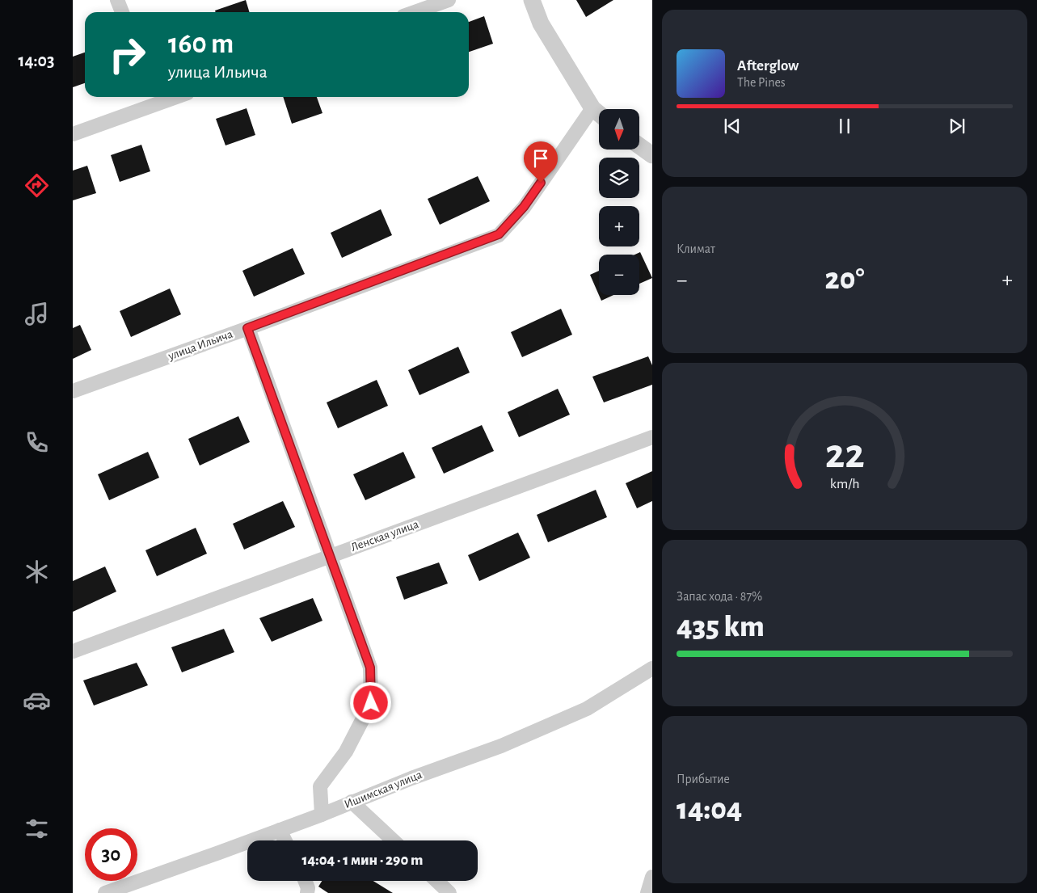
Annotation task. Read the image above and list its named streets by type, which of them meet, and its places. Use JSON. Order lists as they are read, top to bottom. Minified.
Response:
{"streets":{"street":["улица Ильича","Ленская улица","Ишимская улица"]},"north":"bottom","page":{"tabs":"14:03","turn":["160 m","улица Ильича"],"song":["Afterglow","The Pines"],"map_buttons":["+","−"],"tile":["Климат",["Запас хода · 87%","435 km"],["Прибытие","14:04"]],"heat":["−","20°","+"],"limit":"30","trip":"14:04 · 1 мин · 290 m","gauge":["22","km/h"]}}
